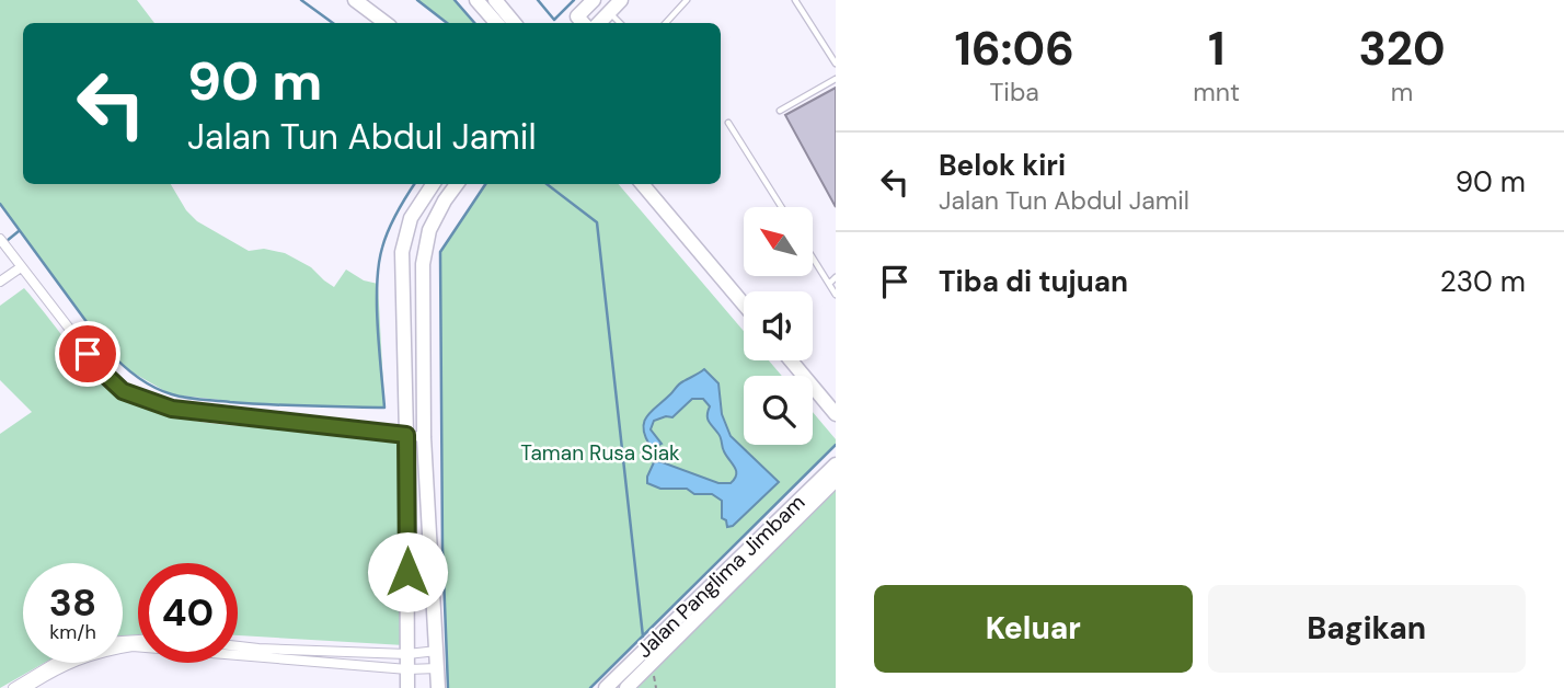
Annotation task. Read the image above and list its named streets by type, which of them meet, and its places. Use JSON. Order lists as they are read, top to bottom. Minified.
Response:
{"streets":{"street":["Jalan Panglima Jimbam"]},"parks":["Taman Rusa Siak"],"north":"top left","page":{"eta":["16:06","Tiba","1","mnt","320","m"],"turn":["90 m","Jalan Tun Abdul Jamil"],"list":[{"name":"Belok kiri","note":"Jalan Tun Abdul Jamil","value":"90 m"},{"name":"Tiba di tujuan","value":"230 m"}],"speed":"38 km/h","limit":"40","buttons":["Keluar","Bagikan"]}}
